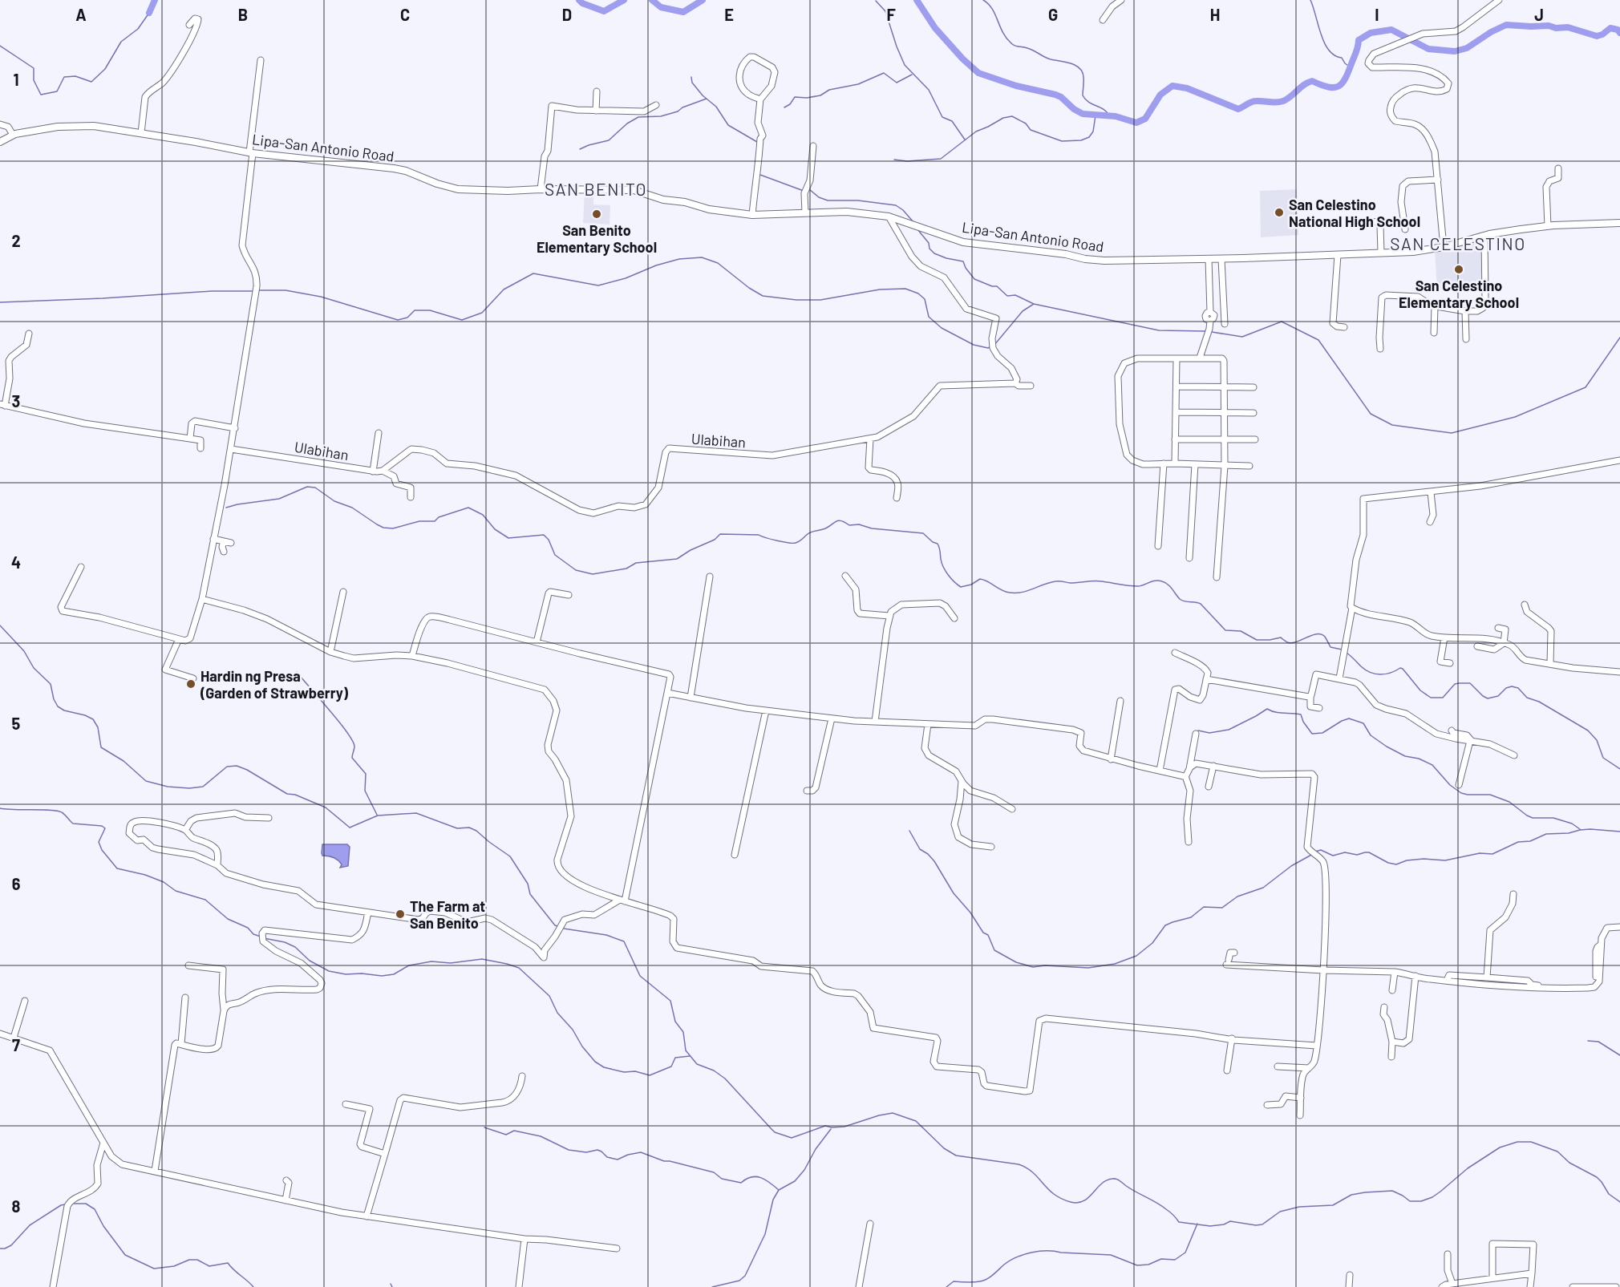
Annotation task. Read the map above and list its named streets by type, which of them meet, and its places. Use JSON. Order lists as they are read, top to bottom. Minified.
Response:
{"streets":{"main road":["Lipa-San Antonio Road"],"street":["Ulabihan"]},"districts":["SAN BENITO","SAN CELESTINO"],"places":["San Celestino National High School","San Benito Elementary School","San Celestino Elementary School","Hardin ng Presa (Garden of Strawberry)","The Farm at San Benito"],"grid":{"columns":["A","B","C","D","E","F","G","H","I","J"],"rows":["1","2","3","4","5","6","7","8"]}}
